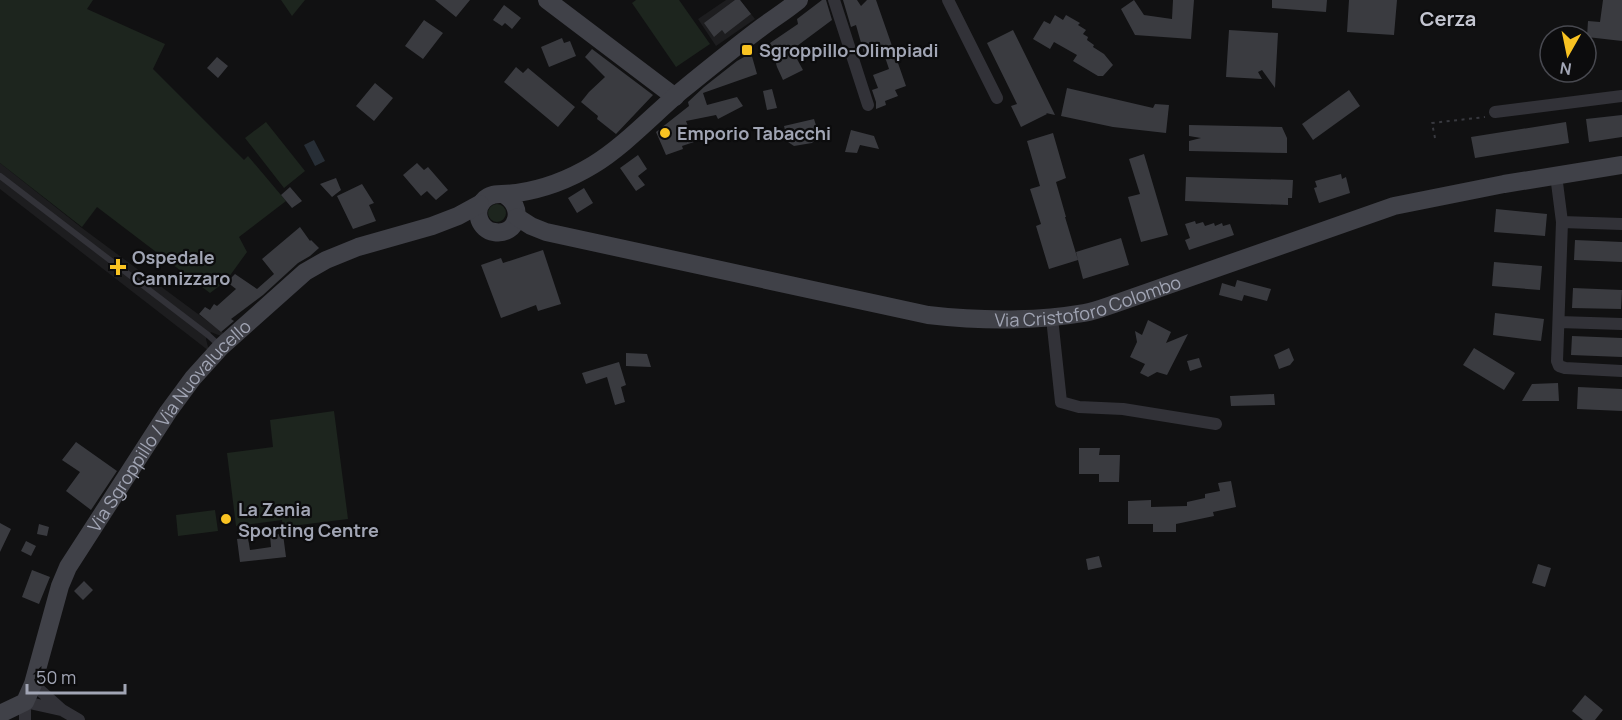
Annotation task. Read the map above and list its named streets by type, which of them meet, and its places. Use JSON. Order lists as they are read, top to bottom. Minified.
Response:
{"streets":{"street":["Via Cristoforo Colombo","Via Sgroppillo / Via Nuovalucello"]},"districts":["Cerza"],"places":{"transit":["Sgroppillo-Olimpiadi"],"other":["Emporio Tabacchi","La Zenia Sporting Centre"],"health":["Ospedale Cannizzaro"]},"scale_bar":"50 m","north":"bottom"}
